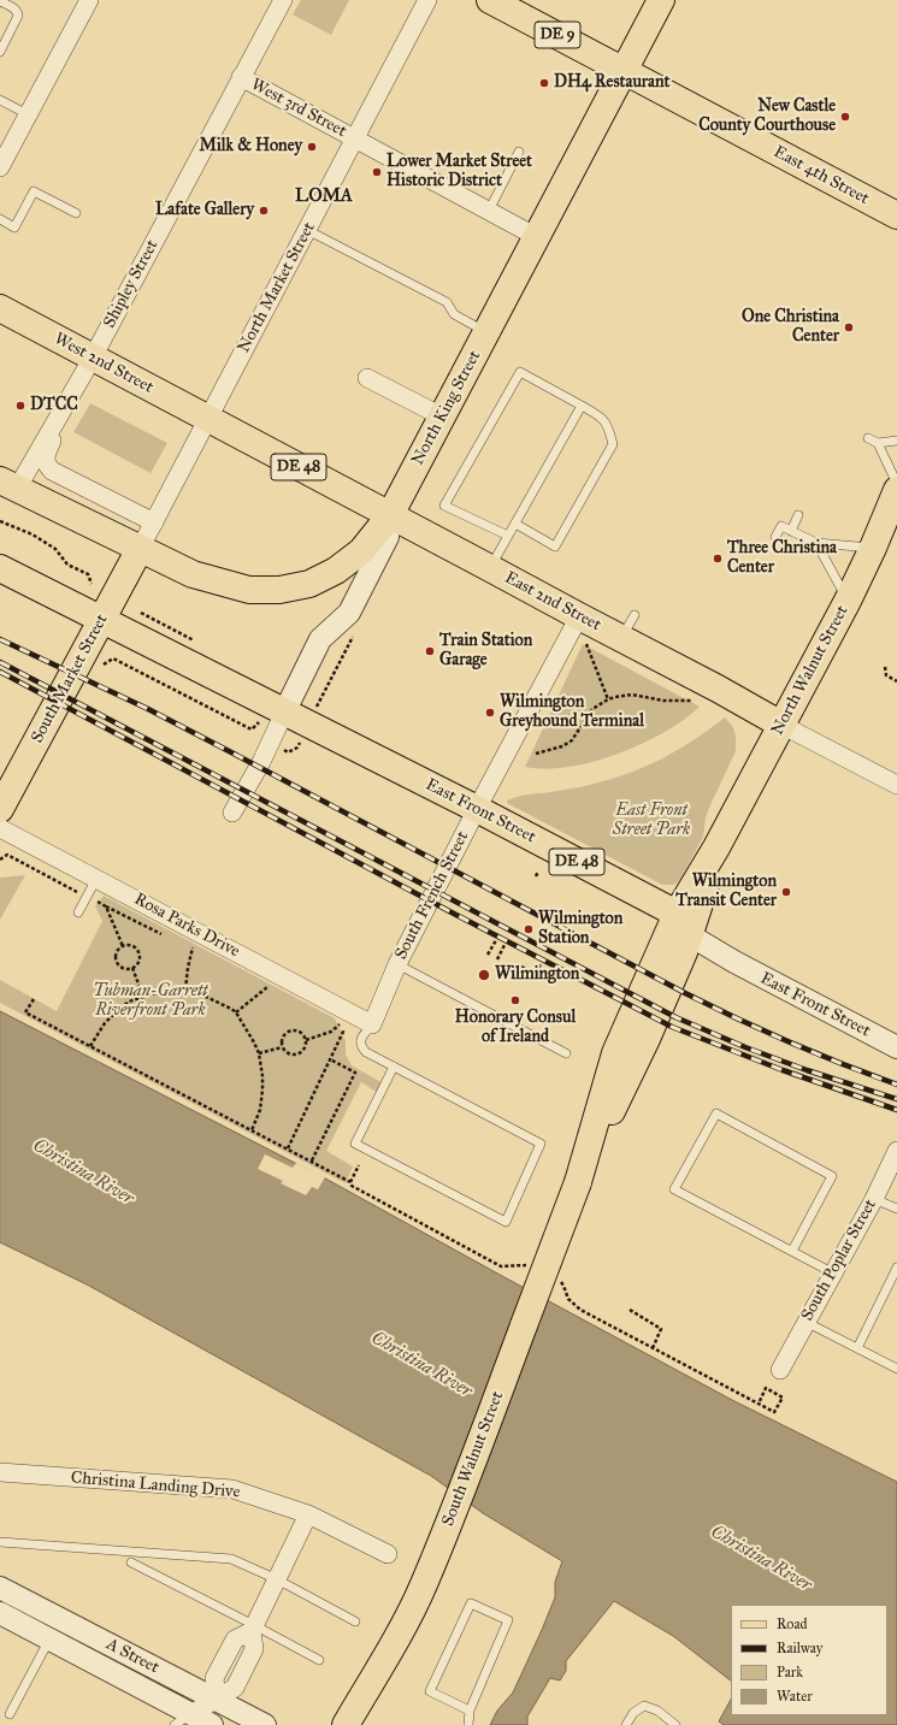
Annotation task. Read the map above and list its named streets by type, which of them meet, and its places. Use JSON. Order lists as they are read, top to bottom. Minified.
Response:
{"streets":{"main road":["DE 9","East 4th Street","West 2nd Street","North King Street","DE 48","East 2nd Street","North Walnut Street","South Market Street","East Front Street","South Walnut Street"],"street":["West 3rd Street","Shipley Street","North Market Street","South French Street","Rosa Parks Drive","South Poplar Street","Christina Landing Drive","A Street"]},"crossings":[["West 3rd Street","Shipley Street"],["West 3rd Street","North Market Street"],["West 3rd Street","North King Street"],["East 4th Street","North King Street"],["Shipley Street","West 2nd Street"],["North Market Street","West 2nd Street"],["North Market Street","East 2nd Street"],["North Market Street","South Market Street"],["West 2nd Street","East 2nd Street"],["North King Street","East 2nd Street"],["North King Street","East Front Street"],["DE 48","South Market Street"],["DE 48","East Front Street"],["East 2nd Street","North Walnut Street"],["East 2nd Street","South French Street"],["North Walnut Street","East Front Street"],["North Walnut Street","South Walnut Street"],["South Market Street","East Front Street"],["East Front Street","South French Street"],["South French Street","Rosa Parks Drive"]],"districts":["LOMA"],"water":["Christina River"],"parks":["East Front Street Park","Tubman-Garrett Riverfront Park"],"places":["DH4 Restaurant","New Castle County Courthouse","Milk & Honey","Lower Market Street Historic District","Lafate Gallery","One Christina Center","DTCC","Three Christina Center","Train Station Garage","Wilmington Greyhound Terminal","Wilmington Transit Center","Wilmington Station","Wilmington","Honorary Consul of Ireland"],"legend":["Road","Railway","Park","Water"]}
